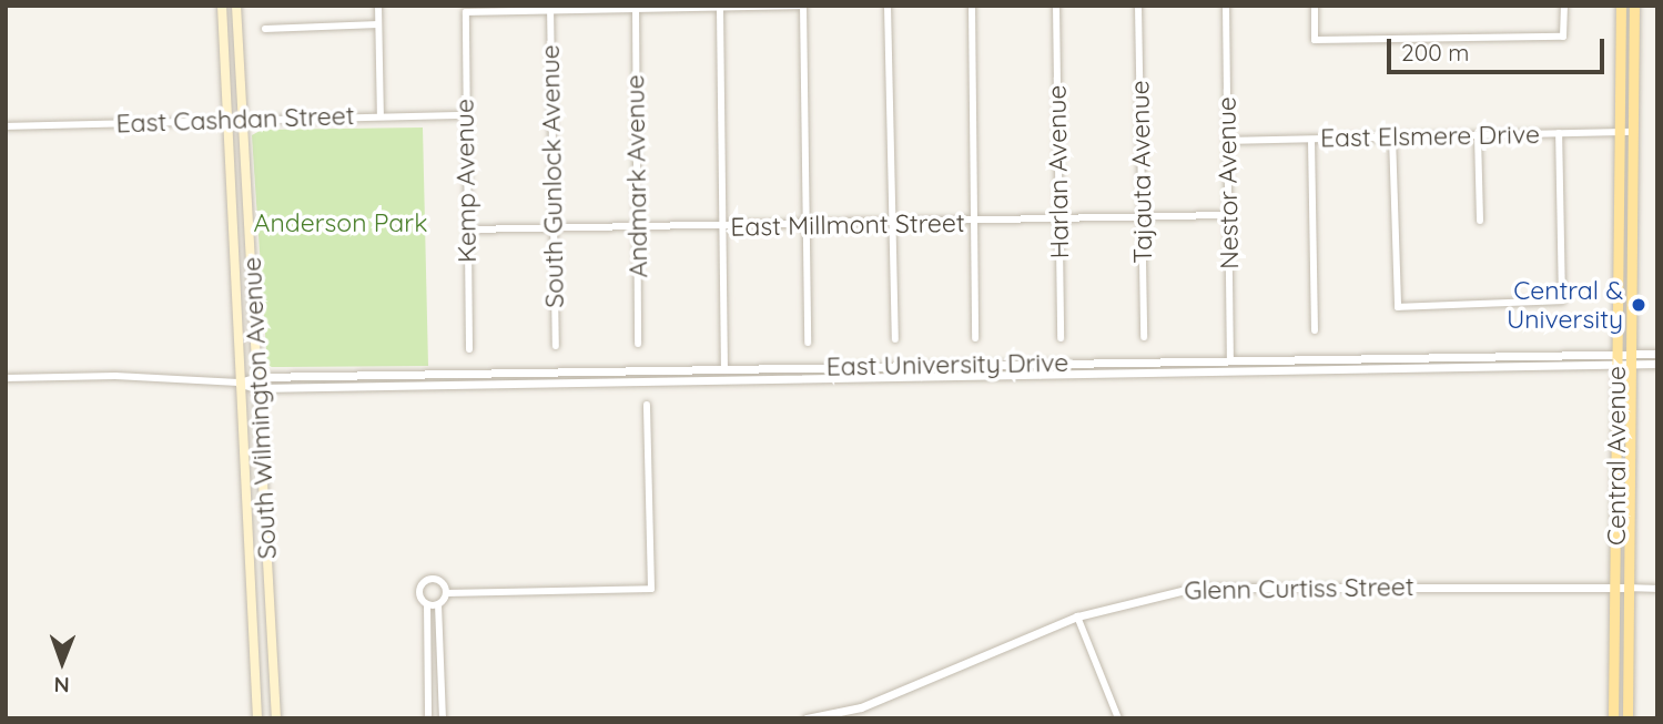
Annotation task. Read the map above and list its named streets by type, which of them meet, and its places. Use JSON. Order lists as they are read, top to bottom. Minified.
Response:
{"streets":{"main road":["South Wilmington Avenue","Central Avenue"],"street":["East Cashdan Street","East Elsmere Drive","Harlan Avenue","Tajauta Avenue","South Gunlock Avenue","Andmark Avenue","Kemp Avenue","Nestor Avenue","East Millmont Street","East University Drive","Glenn Curtiss Street"]},"crossings":[["East Cashdan Street","Kemp Avenue"],["East Cashdan Street","South Wilmington Avenue"],["East Elsmere Drive","Nestor Avenue"],["East Elsmere Drive","Central Avenue"],["Harlan Avenue","East Millmont Street"],["Tajauta Avenue","East Millmont Street"],["South Gunlock Avenue","Kemp Avenue"],["South Gunlock Avenue","East Millmont Street"],["Andmark Avenue","East Millmont Street"],["Kemp Avenue","East Millmont Street"],["Nestor Avenue","East Millmont Street"],["Nestor Avenue","East University Drive"],["East University Drive","South Wilmington Avenue"],["East University Drive","Central Avenue"],["Central Avenue","Glenn Curtiss Street"]],"parks":["Anderson Park"],"places":["Central & University"],"scale_bar":"200 m","north":"bottom"}
